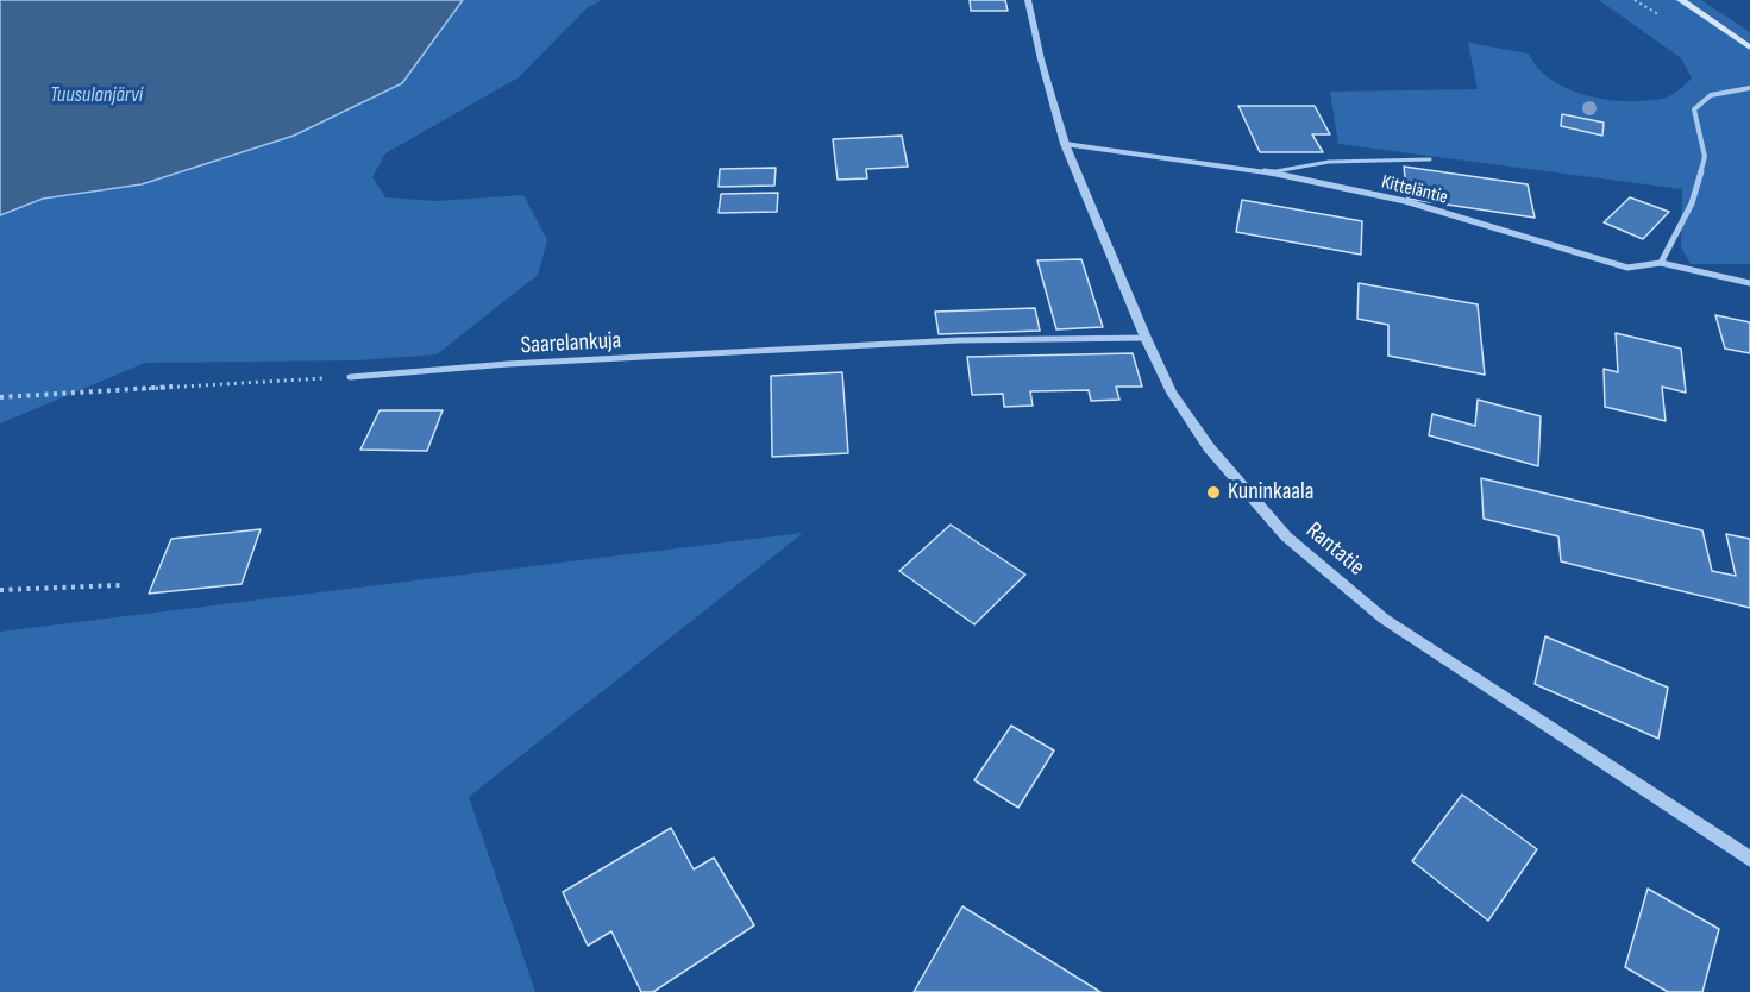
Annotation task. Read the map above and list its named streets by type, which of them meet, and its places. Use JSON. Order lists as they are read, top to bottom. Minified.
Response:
{"streets":{"street":["Kitteläntie","Saarelankuja","Rantatie"]},"crossings":[["Kitteläntie","Rantatie"],["Saarelankuja","Rantatie"]],"water":["Tuusulanjärvi"],"places":["Kuninkaala"]}
